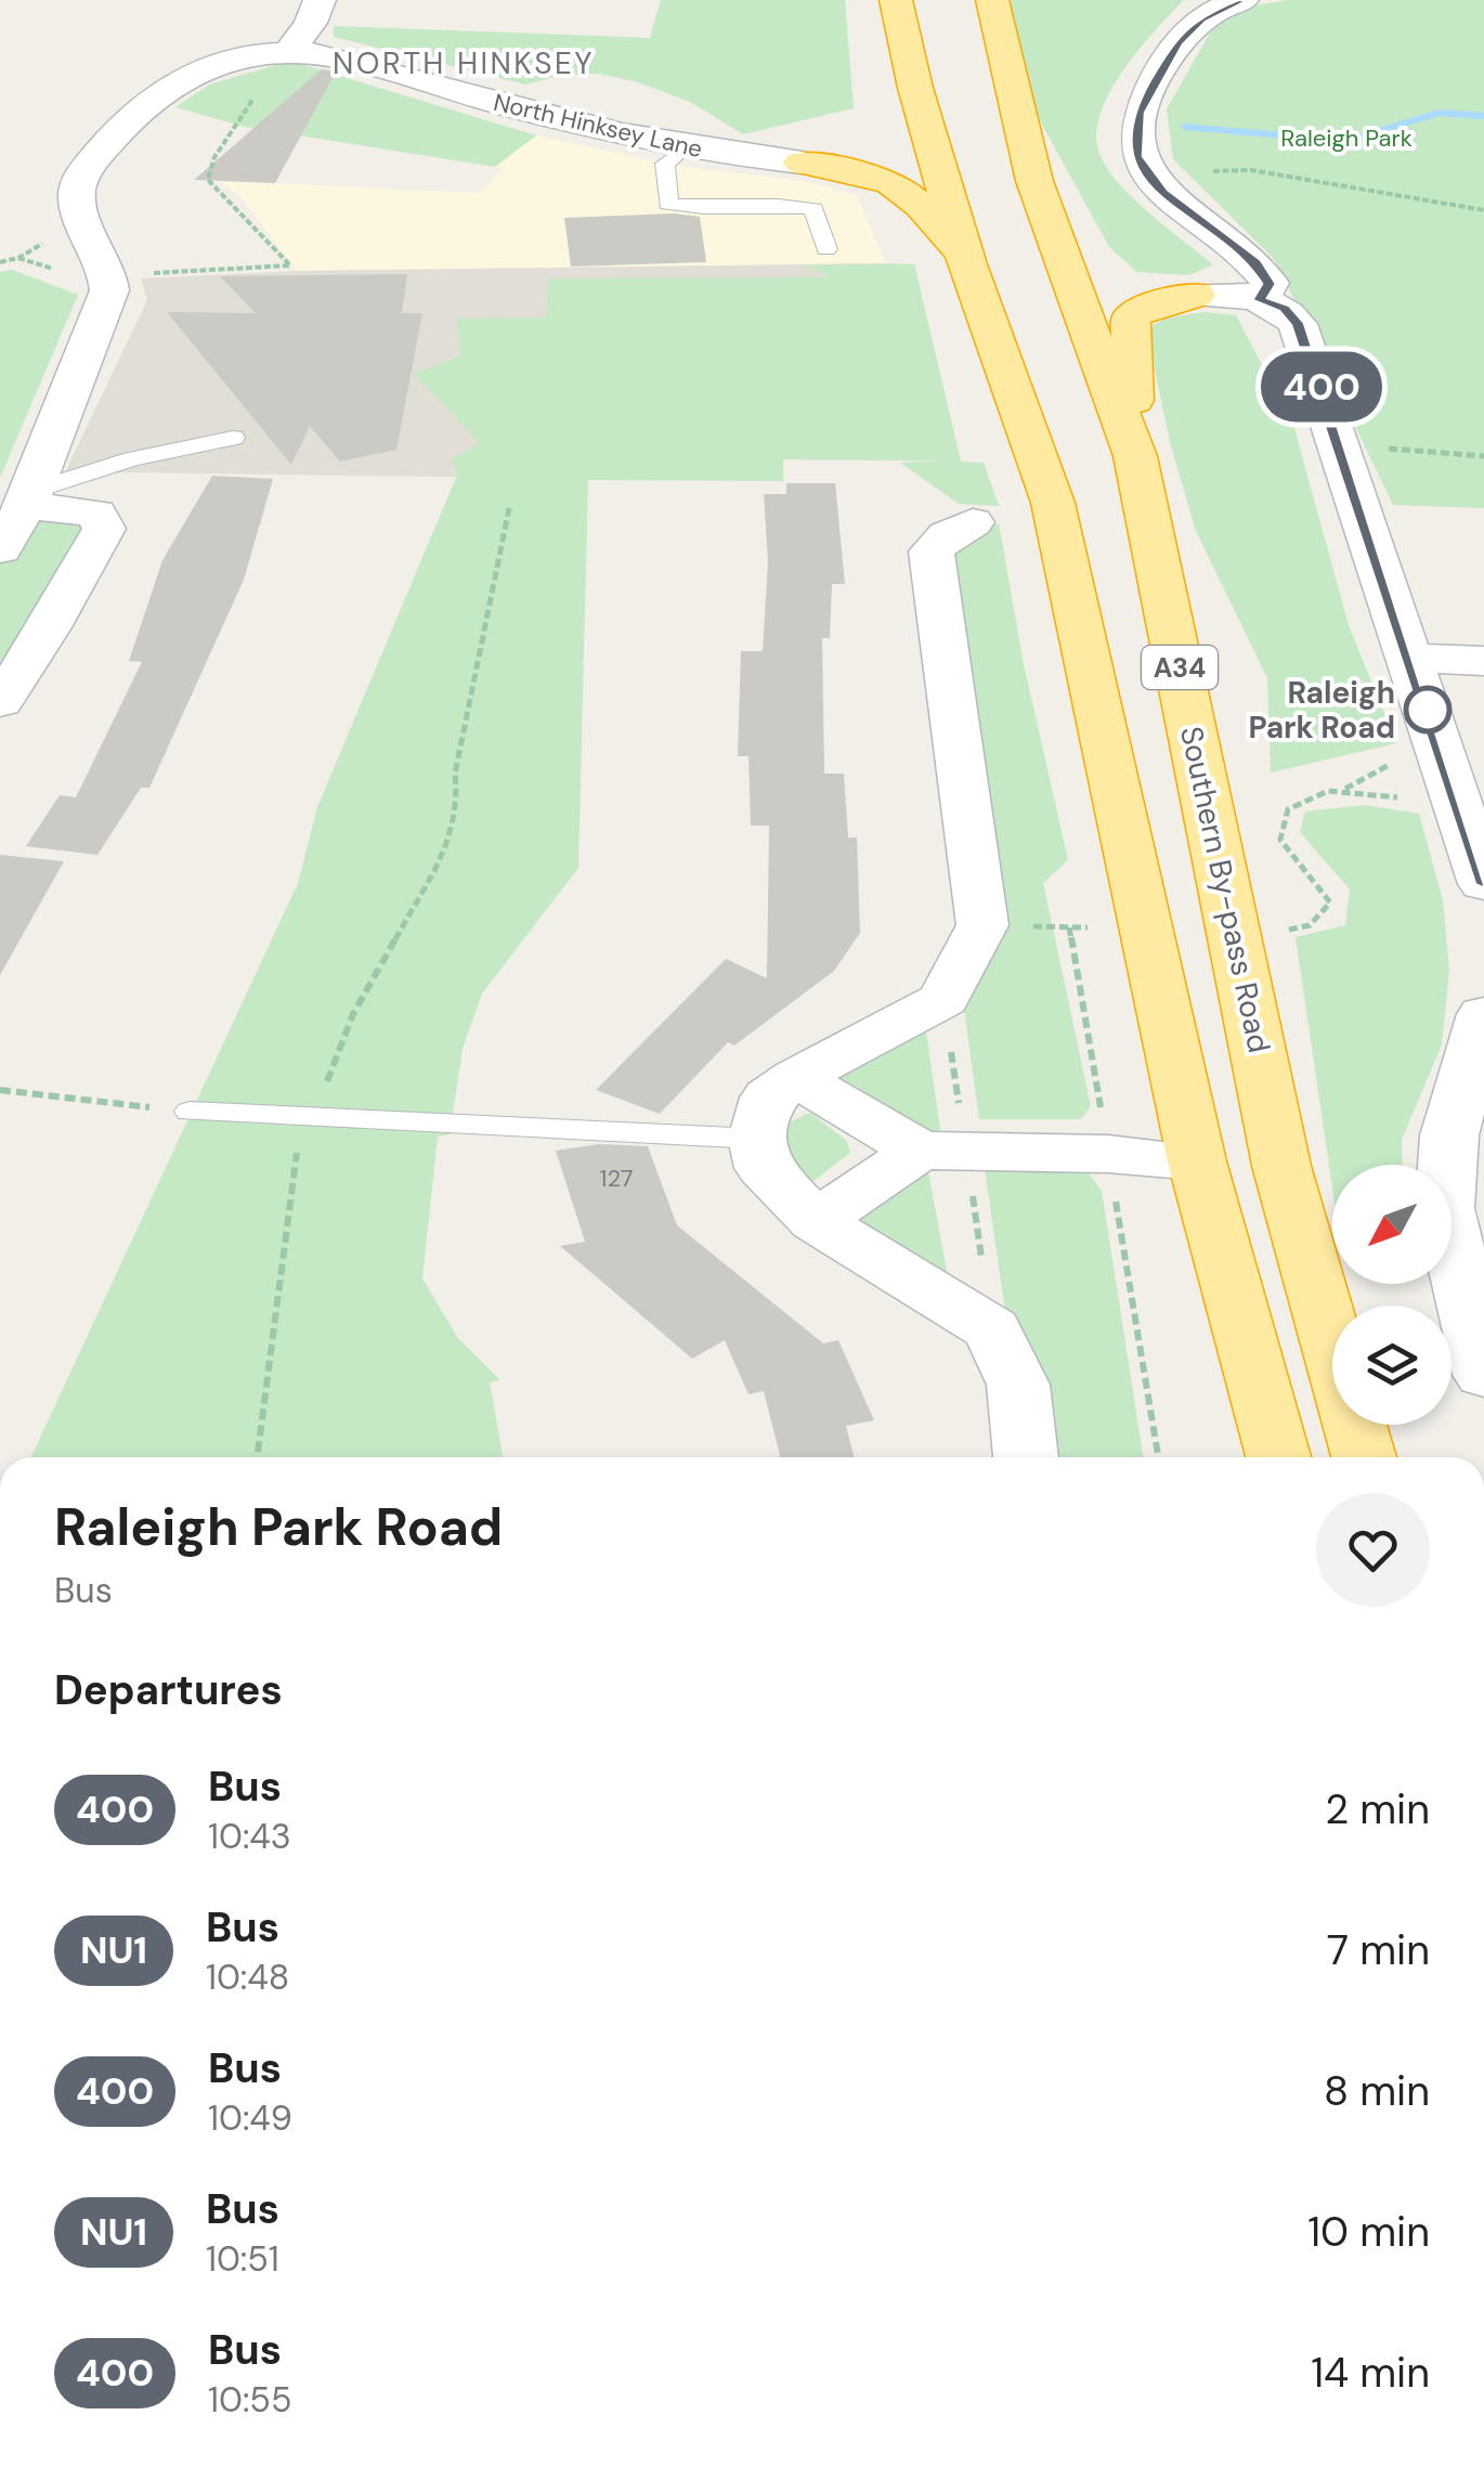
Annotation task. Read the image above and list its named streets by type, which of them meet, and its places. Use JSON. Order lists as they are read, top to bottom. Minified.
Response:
{"streets":{"highway":["A34","Southern By-pass Road"],"street":["North Hinksey Lane"]},"districts":["NORTH HINKSEY"],"parks":["Raleigh Park"],"places":["Raleigh Park Road"],"lines":["bus line 400"],"house_numbers":["127"],"north":"bottom left","page":{"on_map":"400","heading":[["Raleigh Park Road","Bus"],"Departures"],"list":[{"mark":"400","name":"Bus","note":"10:43","value":"2 min"},{"mark":"NU1","name":"Bus","note":"10:48","value":"7 min"},{"mark":"400","name":"Bus","note":"10:49","value":"8 min"},{"mark":"NU1","name":"Bus","note":"10:51","value":"10 min"},{"mark":"400","name":"Bus","note":"10:55","value":"14 min"}]}}
